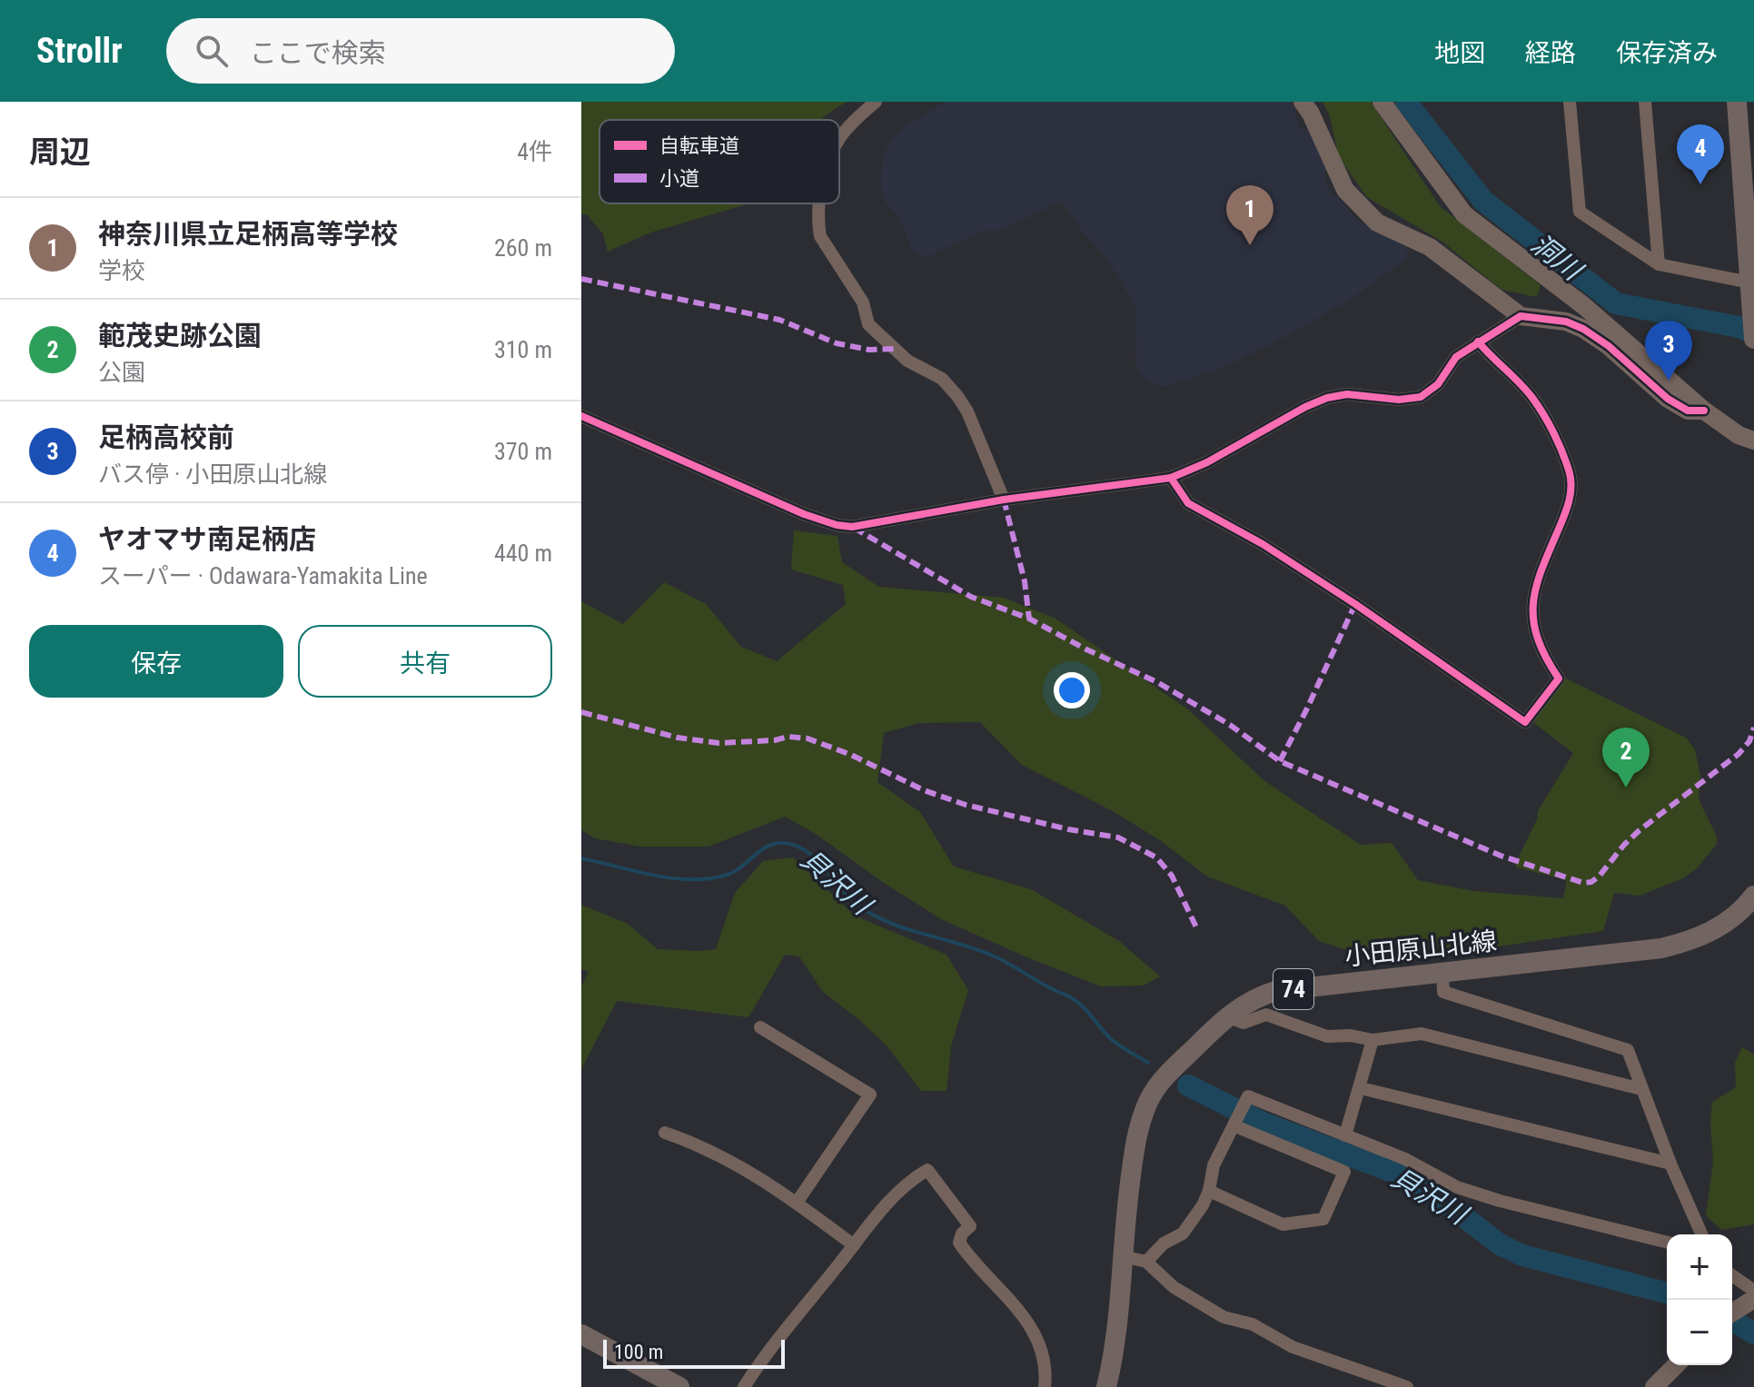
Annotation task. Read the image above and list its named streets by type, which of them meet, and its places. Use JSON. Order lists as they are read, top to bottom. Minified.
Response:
{"streets":{"main road":["小田原山北線","74"]},"water":["洞川","貝沢川"],"legend":["自転車道","小道"],"scale_bar":"100 m","page":{"header":"Strollr","search":"ここで検索","nav":["地図","経路","保存済み"],"heading":["周辺","4件"],"pins":["4","1","3","2"],"list":[{"mark":"1","name":"神奈川県立足柄高等学校","note":"学校","value":"260 m"},{"mark":"2","name":"範茂史跡公園","note":"公園","value":"310 m"},{"mark":"3","name":"足柄高校前","note":"バス停 · 小田原山北線","value":"370 m"},{"mark":"4","name":"ヤオマサ南足柄店","note":"スーパー · Odawara-Yamakita Line","value":"440 m"}],"buttons":["保存","共有"],"map_buttons":["+","−"],"scale":"100 m"}}
